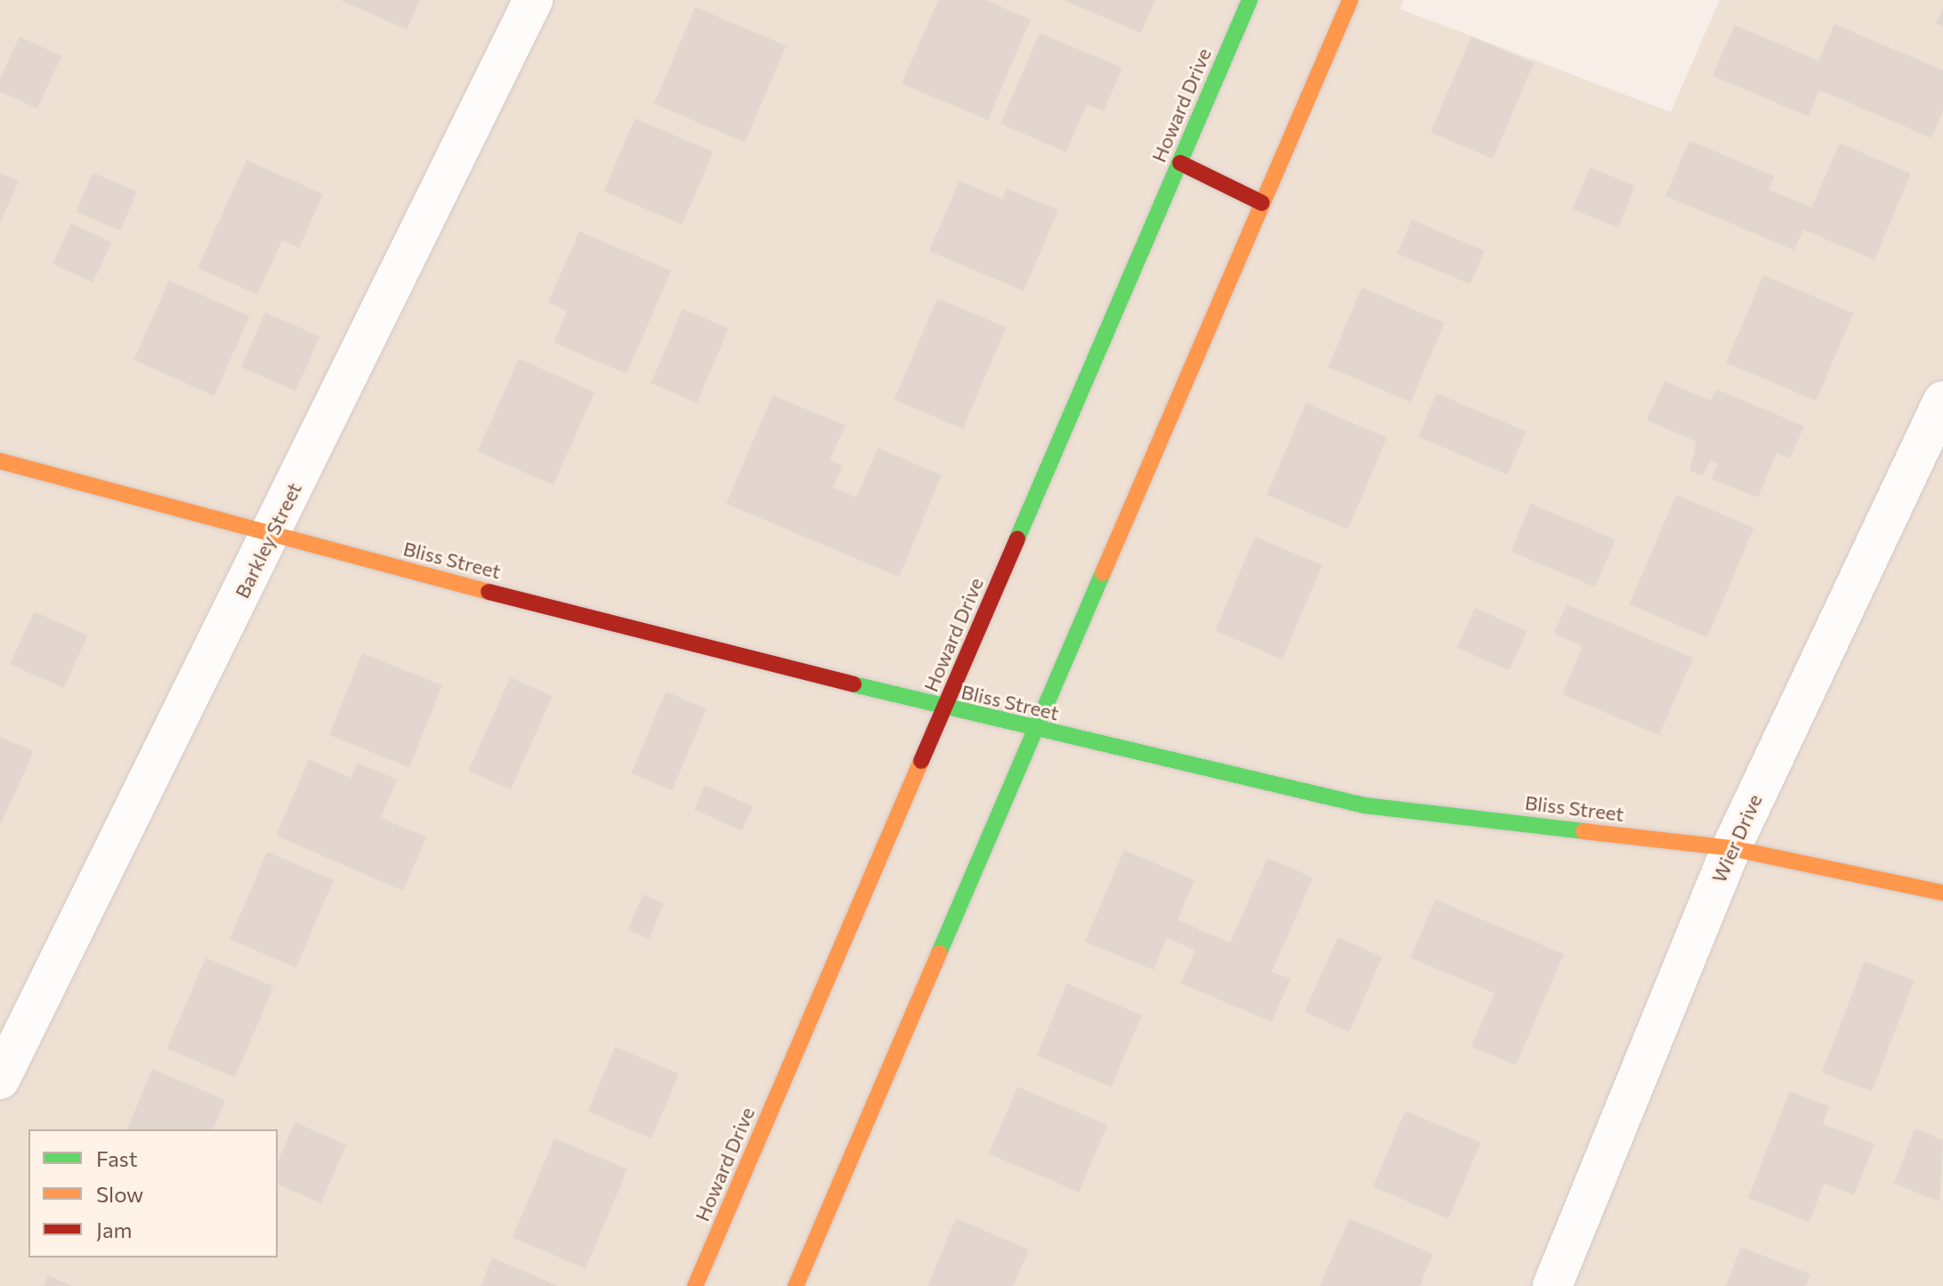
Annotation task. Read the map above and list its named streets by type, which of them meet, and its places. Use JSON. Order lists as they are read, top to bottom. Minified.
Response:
{"streets":{"main road":["Howard Drive","Bliss Street"],"street":["Barkley Street","Wier Drive"]},"crossings":[["Howard Drive","Bliss Street"],["Barkley Street","Bliss Street"],["Bliss Street","Wier Drive"]],"legend":["Fast","Slow","Jam"]}
